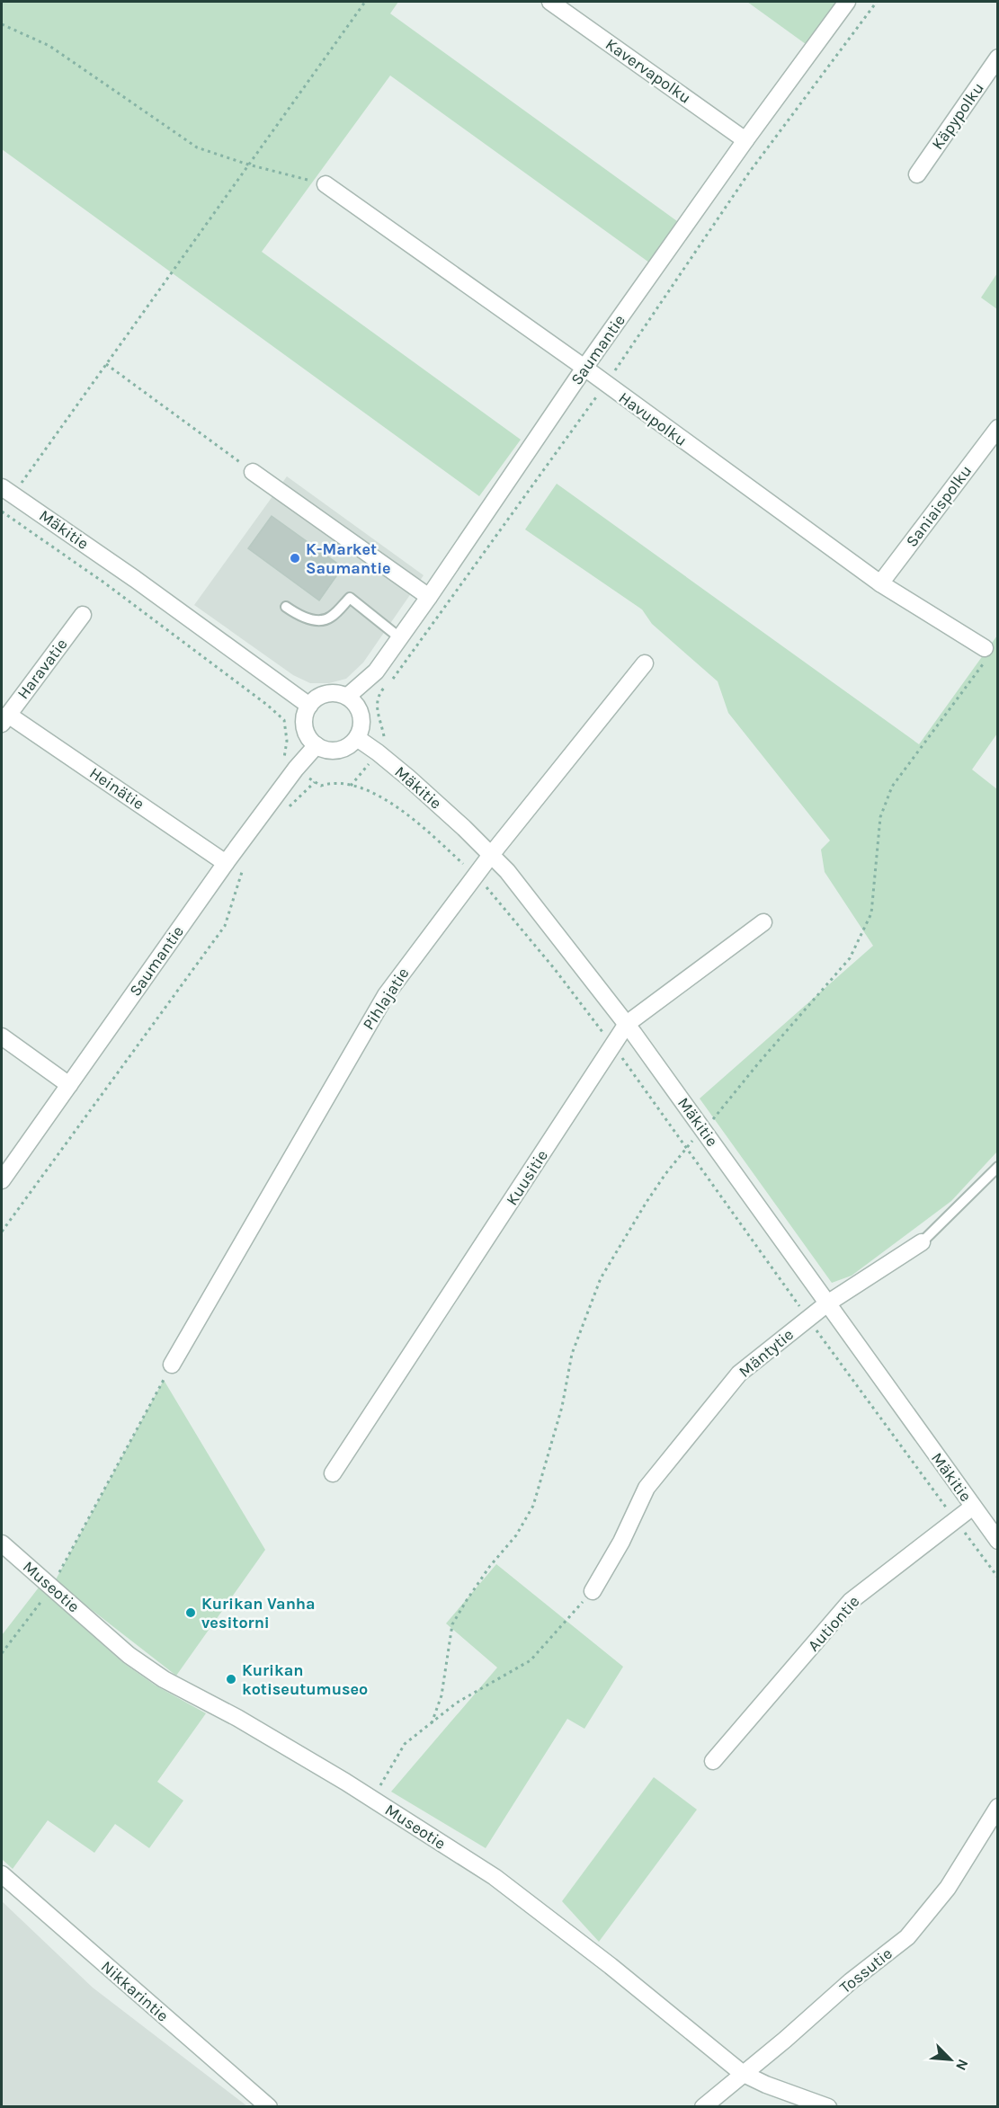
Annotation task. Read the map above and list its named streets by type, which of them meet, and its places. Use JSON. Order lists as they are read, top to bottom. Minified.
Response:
{"streets":{"street":["Kavervapolku","Käpypolku","Saumantie","Havupolku","Saniaispolku","Mäkitie","Haravatie","Heinätie","Pihlajatie","Kuusitie","Mäntytie","Museotie","Autiontie","Tossutie","Nikkarintie"]},"crossings":[["Kavervapolku","Saumantie"],["Saumantie","Havupolku"],["Saumantie","Mäkitie"],["Saumantie","Heinätie"],["Havupolku","Saniaispolku"],["Mäkitie","Pihlajatie"],["Mäkitie","Kuusitie"],["Mäkitie","Mäntytie"],["Mäkitie","Autiontie"],["Haravatie","Heinätie"],["Museotie","Tossutie"]],"places":["K-Market Saumantie","Kurikan Vanha vesitorni","Kurikan kotiseutumuseo"],"north":"bottom right"}
